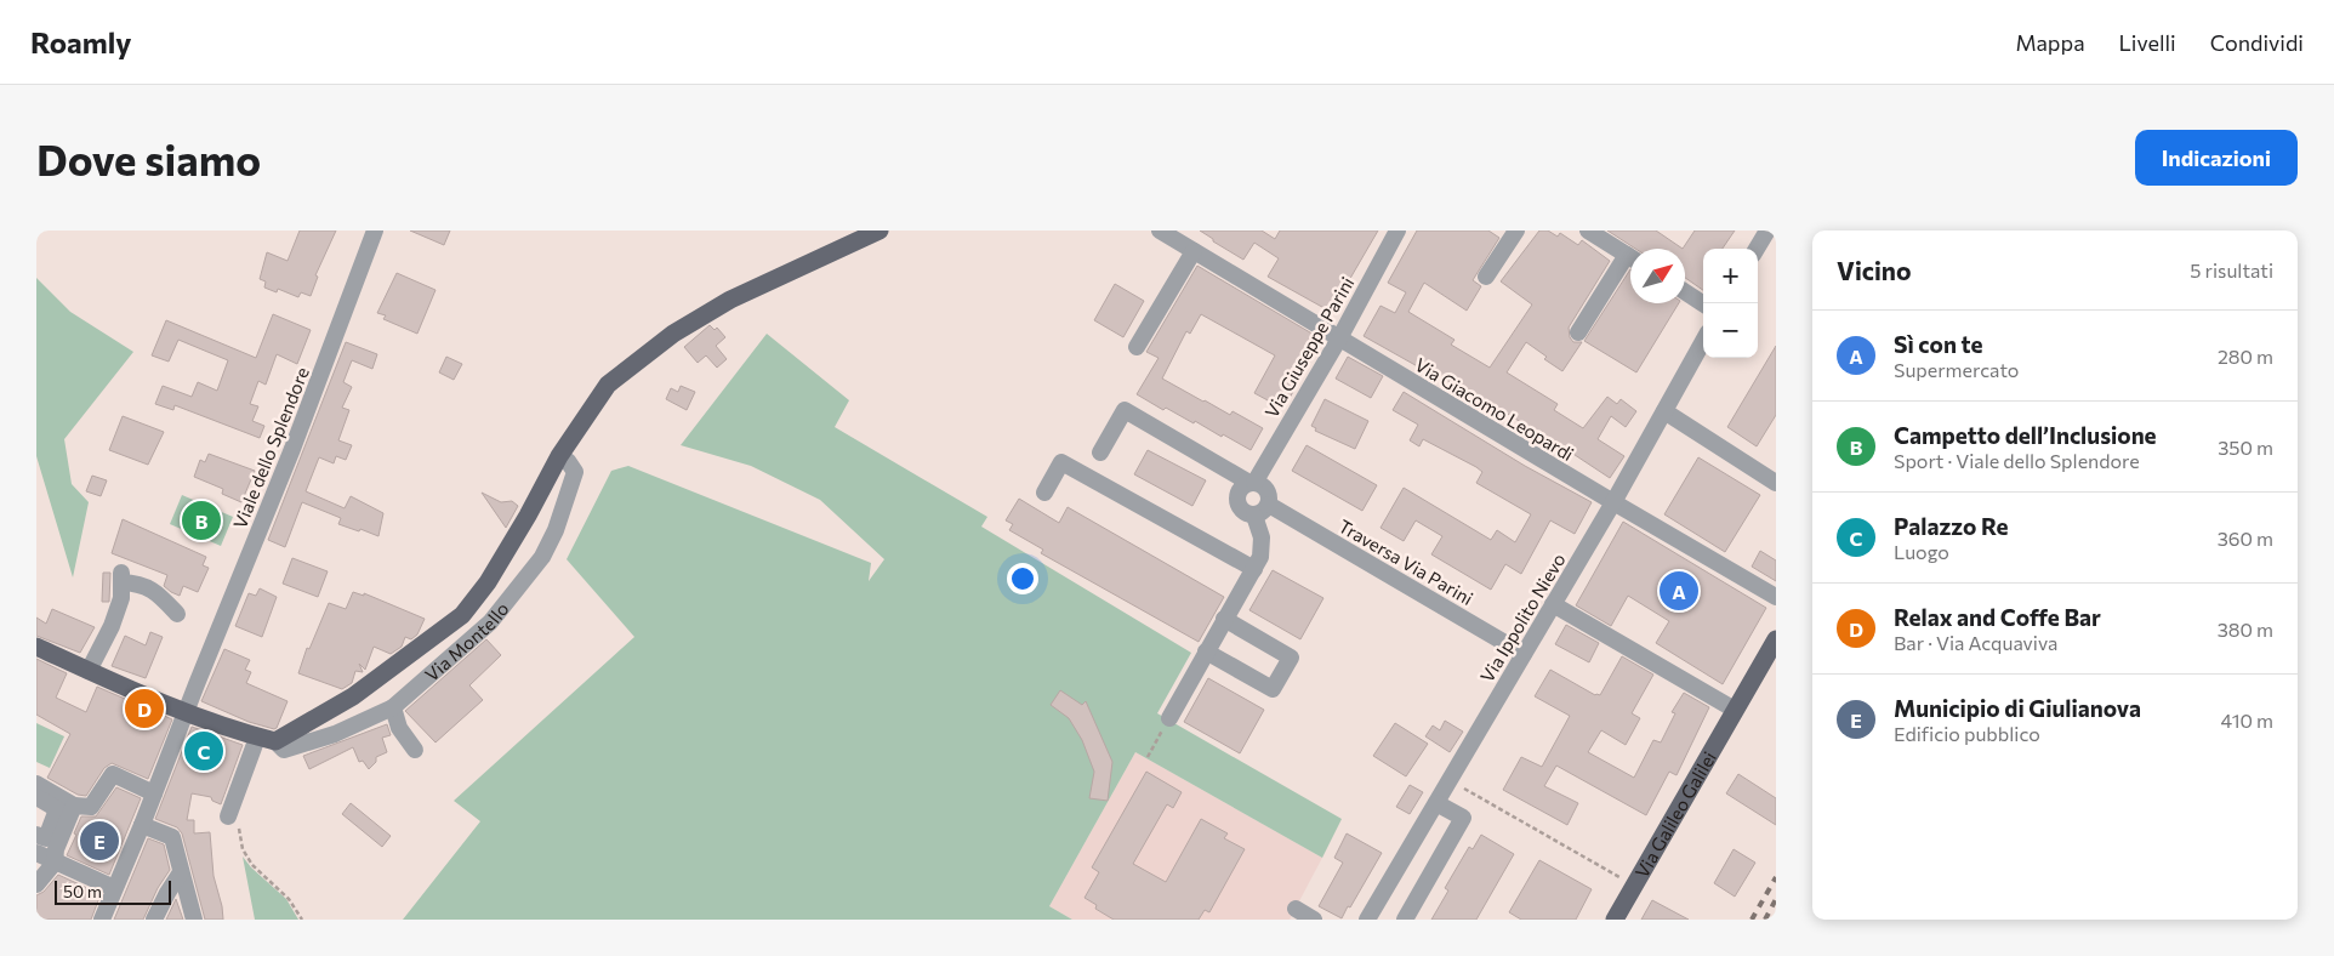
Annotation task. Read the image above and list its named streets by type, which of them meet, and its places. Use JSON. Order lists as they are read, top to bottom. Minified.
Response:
{"streets":{"main road":["Via Montello","Via Galileo Galilei"],"street":["Via Giuseppe Parini","Via Giacomo Leopardi","Viale dello Splendore","Traversa Via Parini","Via Ippolito Nievo"]},"crossings":[["Via Giuseppe Parini","Via Giacomo Leopardi"],["Via Giuseppe Parini","Traversa Via Parini"],["Via Giacomo Leopardi","Via Ippolito Nievo"],["Viale dello Splendore","Via Montello"],["Traversa Via Parini","Via Ippolito Nievo"]],"scale_bar":"50 m","north":"top right","page":{"header":"Roamly","nav":["Mappa","Livelli","Condividi"],"buttons":"Indicazioni","title":"Dove siamo","heading":["Vicino","5 risultati"],"map_buttons":["+","−"],"list":[{"mark":"A","name":"Sì con te","note":"Supermercato","value":"280 m"},{"mark":"B","name":"Campetto dell’Inclusione","note":"Sport · Viale dello Splendore","value":"350 m"},{"mark":"C","name":"Palazzo Re","note":"Luogo","value":"360 m"},{"mark":"D","name":"Relax and Coffe Bar","note":"Bar · Via Acquaviva","value":"380 m"},{"mark":"E","name":"Municipio di Giulianova","note":"Edificio pubblico","value":"410 m"}],"pins":["B","A","D","C","E"],"scale":"50 m"}}
